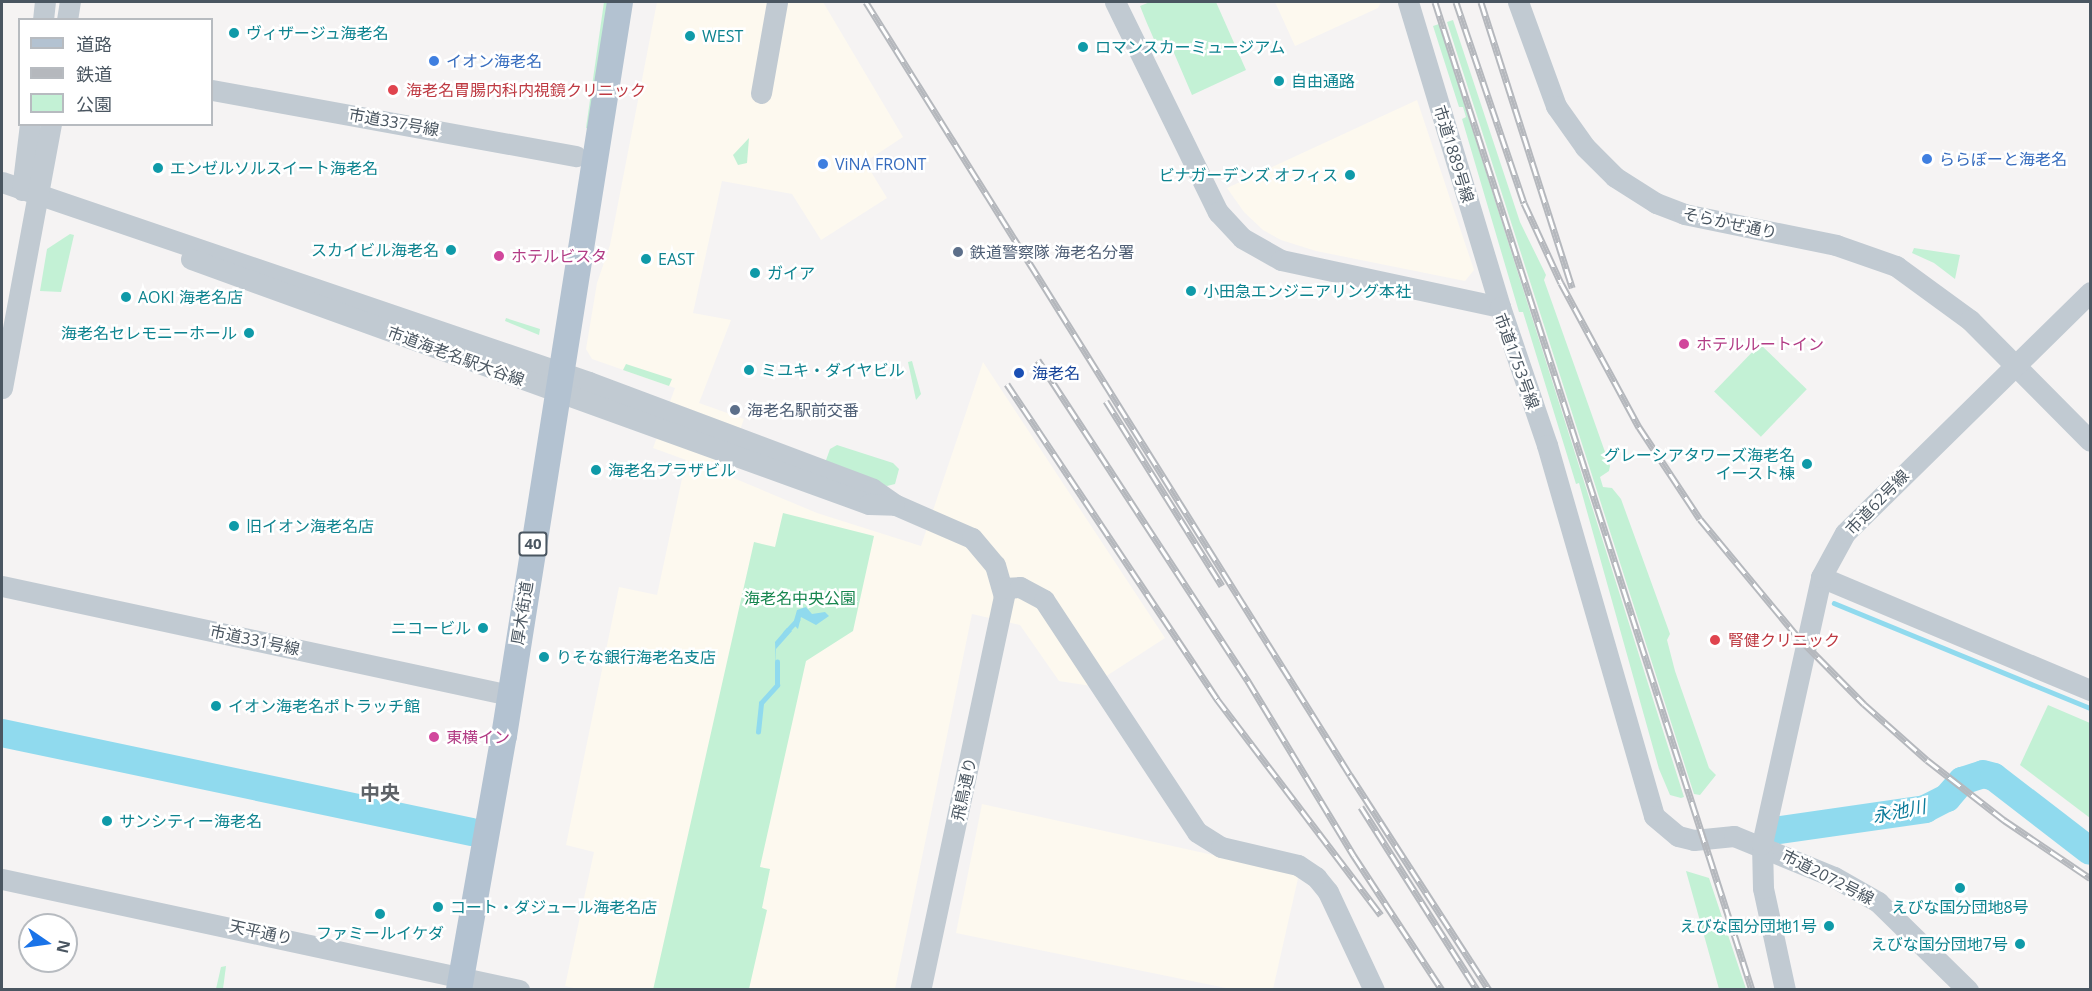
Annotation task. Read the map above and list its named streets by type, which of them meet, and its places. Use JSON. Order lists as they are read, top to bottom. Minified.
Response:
{"streets":{"main road":["40","厚木街道"],"street":["市道337号線","市道1889号線","そらかぜ通り","市道海老名駅大谷線","市道1753号線","市道62号線","市道331号線","飛鳥通り","市道2072号線","天平通り"]},"crossings":[["市道1889号線","市道1753号線"],["そらかぜ通り","市道62号線"],["市道海老名駅大谷線","厚木街道"],["市道海老名駅大谷線","飛鳥通り"],["市道1753号線","市道62号線"],["市道1753号線","市道2072号線"],["市道62号線","市道2072号線"],["厚木街道","市道331号線"],["厚木街道","天平通り"]],"districts":["中央"],"water":["永池川"],"parks":["海老名中央公園"],"places":["ヴィザージュ海老名","WEST","ロマンスカーミュージアム","イオン海老名","自由通路","海老名胃腸内科内視鏡クリニック","ららぽーと海老名","ViNA FRONT","エンゼルソルスイート海老名","ビナガーデンズ オフィス","スカイビル海老名","鉄道警察隊 海老名分署","ホテルビスタ","EAST","ガイア","小田急エンジニアリング本社","AOKI 海老名店","海老名セレモニーホール","ホテルルートイン","ミユキ・ダイヤビル","海老名","海老名駅前交番","グレーシアタワーズ海老名 イースト棟","海老名プラザビル","旧イオン海老名店","ニコービル","腎健クリニック","りそな銀行海老名支店","イオン海老名ポトラッチ館","東横イン","サンシティー海老名","えびな国分団地8号","コート・ダジュール海老名店","ファミールイケダ","えびな国分団地1号","えびな国分団地7号"],"legend":["道路","鉄道","公園"],"north":"right"}
